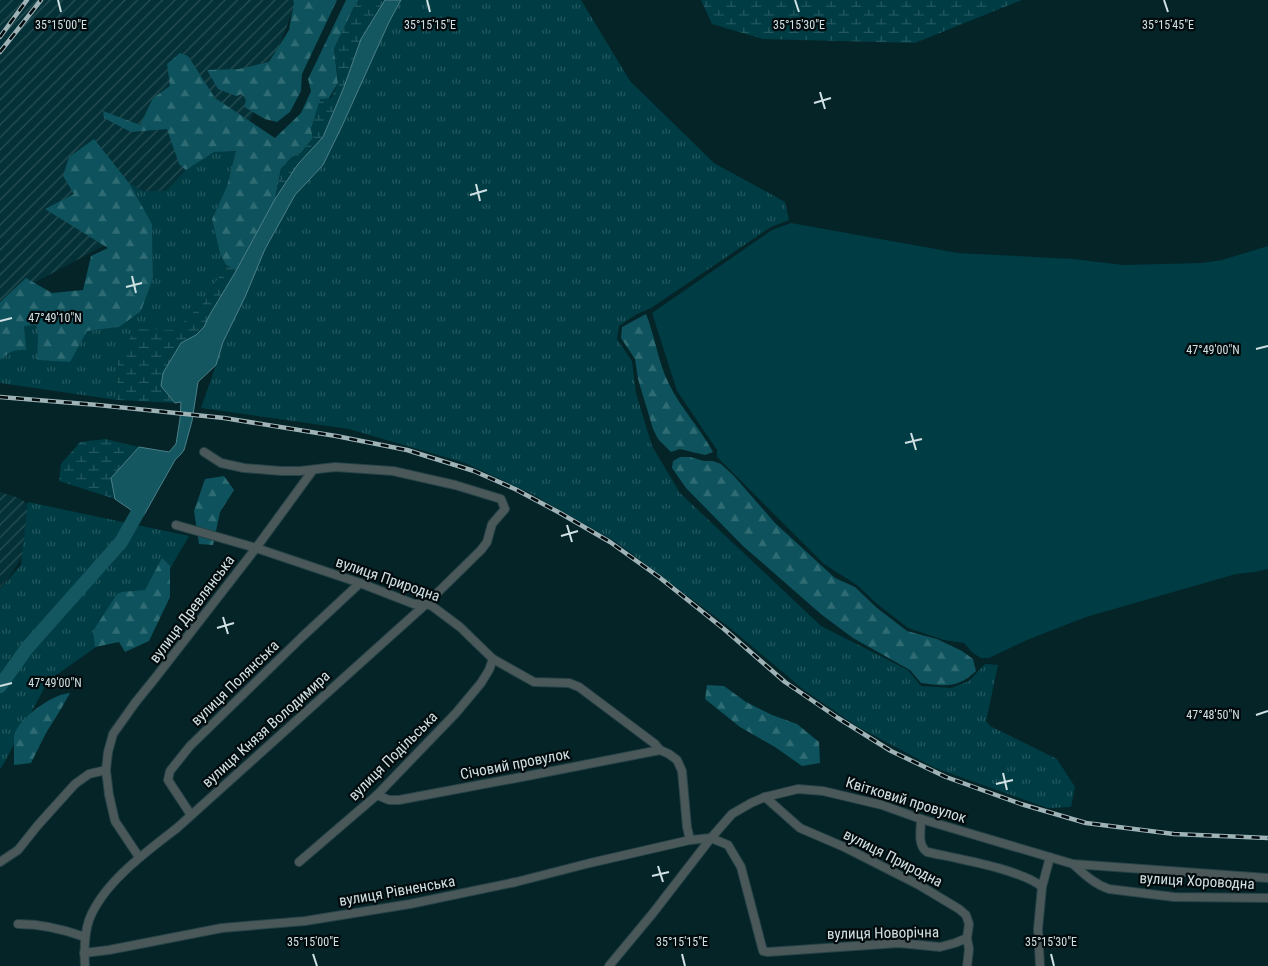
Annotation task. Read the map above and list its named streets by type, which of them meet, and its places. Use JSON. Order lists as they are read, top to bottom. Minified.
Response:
{"streets":{"street":["вулиця Природна","вулиця Древлянська","вулиця Полянська","вулиця Князя Володимира","вулиця Подільська","Січовий провулок","Квітковий провулок","вулиця Хороводна","вулиця Рівненська","вулиця Новорічна"]},"crossings":[["вулиця Природна","вулиця Древлянська"],["вулиця Природна","вулиця Полянська"],["вулиця Природна","вулиця Князя Володимира"],["вулиця Природна","вулиця Подільська"],["вулиця Природна","Січовий провулок"],["вулиця Природна","Квітковий провулок"],["вулиця Природна","вулиця Рівненська"],["вулиця Природна","вулиця Новорічна"],["вулиця Древлянська","вулиця Князя Володимира"],["вулиця Полянська","вулиця Князя Володимира"],["вулиця Князя Володимира","вулиця Рівненська"],["вулиця Подільська","Січовий провулок"],["Квітковий провулок","вулиця Хороводна"],["Квітковий провулок","вулиця Рівненська"],["Квітковий провулок","вулиця Новорічна"],["вулиця Рівненська","вулиця Новорічна"]],"coordinates":["35°15'00\"E","35°15'15\"E","35°15'30\"E","35°15'45\"E","47°49'10\"N","47°49'00\"N","47°48'50\"N"]}
